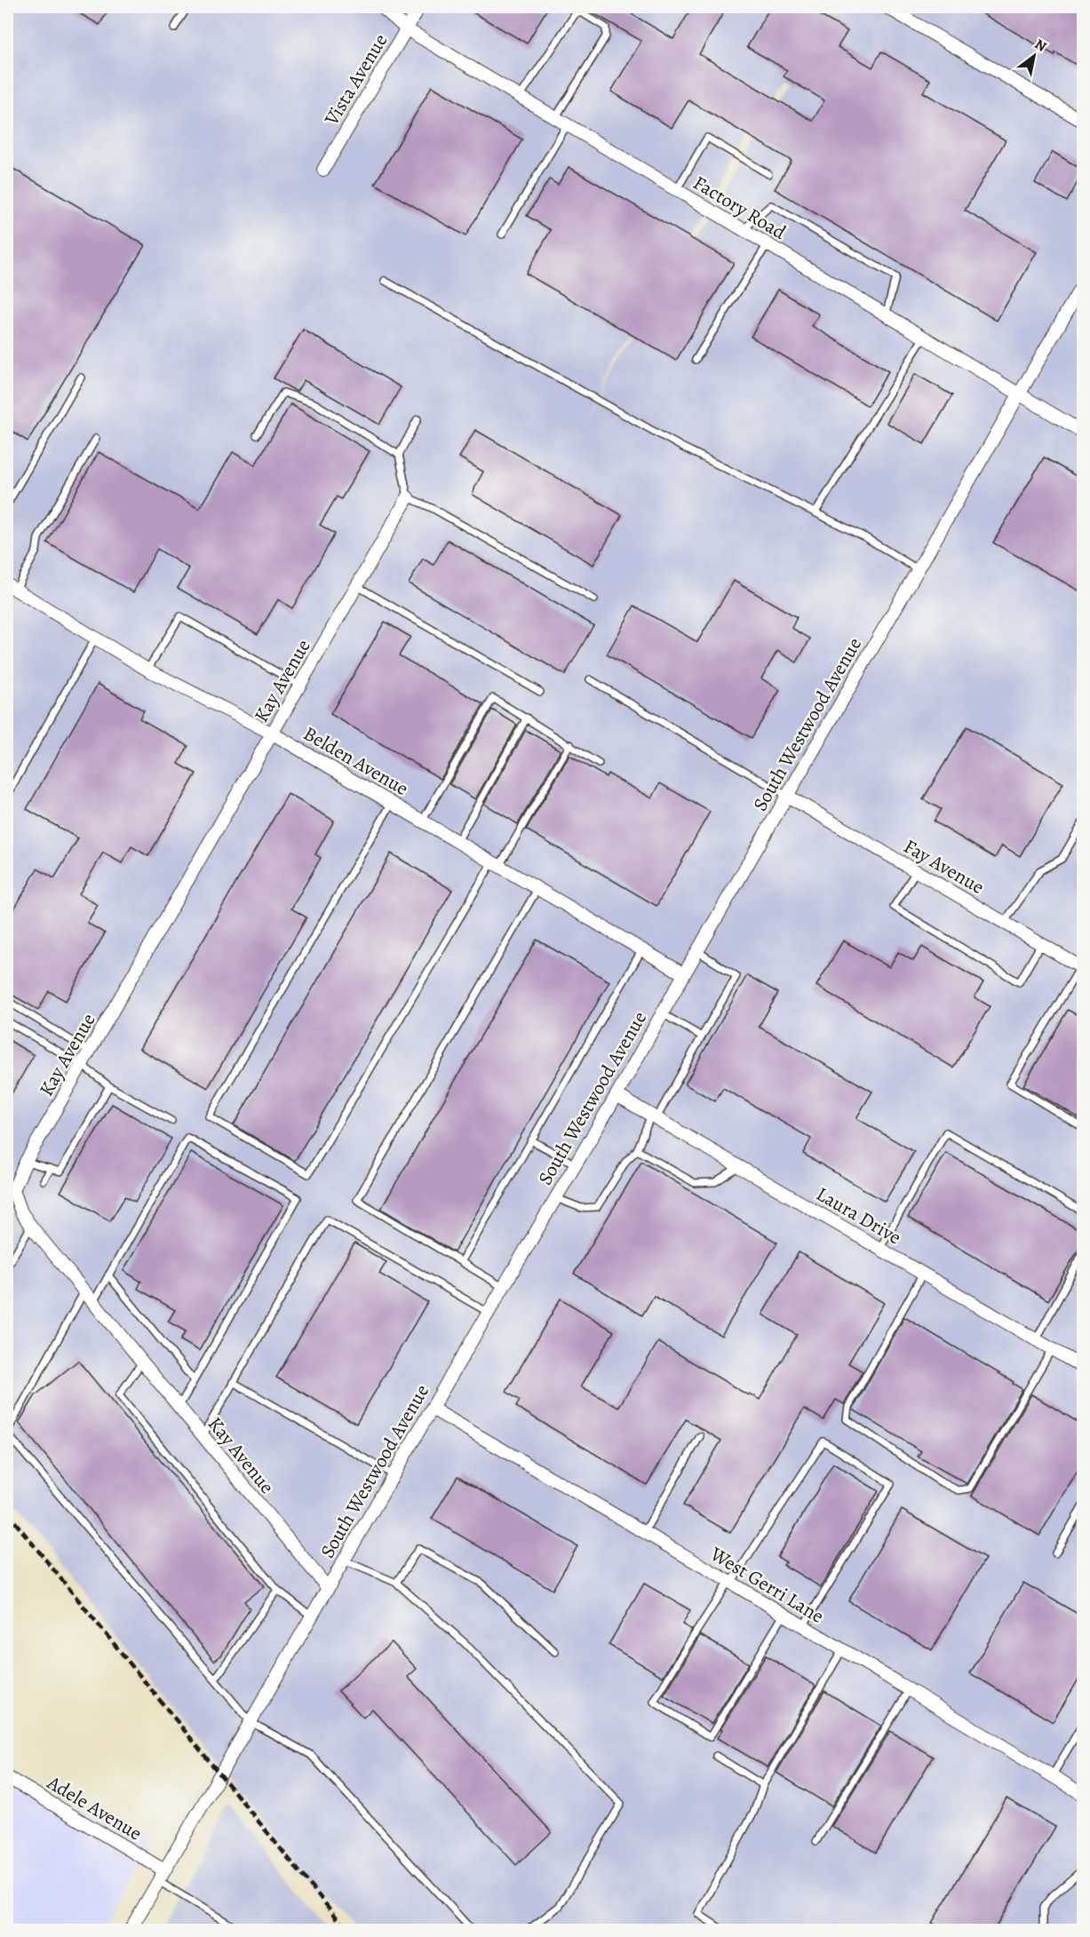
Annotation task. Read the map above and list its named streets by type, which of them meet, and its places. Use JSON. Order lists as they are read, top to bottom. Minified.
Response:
{"streets":{"street":["Vista Avenue","Factory Road","Kay Avenue","South Westwood Avenue","Belden Avenue","Fay Avenue","Laura Drive","West Gerri Lane","Adele Avenue"]},"crossings":[["Vista Avenue","Factory Road"],["Factory Road","South Westwood Avenue"],["Kay Avenue","South Westwood Avenue"],["Kay Avenue","Belden Avenue"],["South Westwood Avenue","Belden Avenue"],["South Westwood Avenue","Fay Avenue"],["South Westwood Avenue","Laura Drive"],["South Westwood Avenue","West Gerri Lane"],["South Westwood Avenue","Adele Avenue"]],"north":"top right"}
